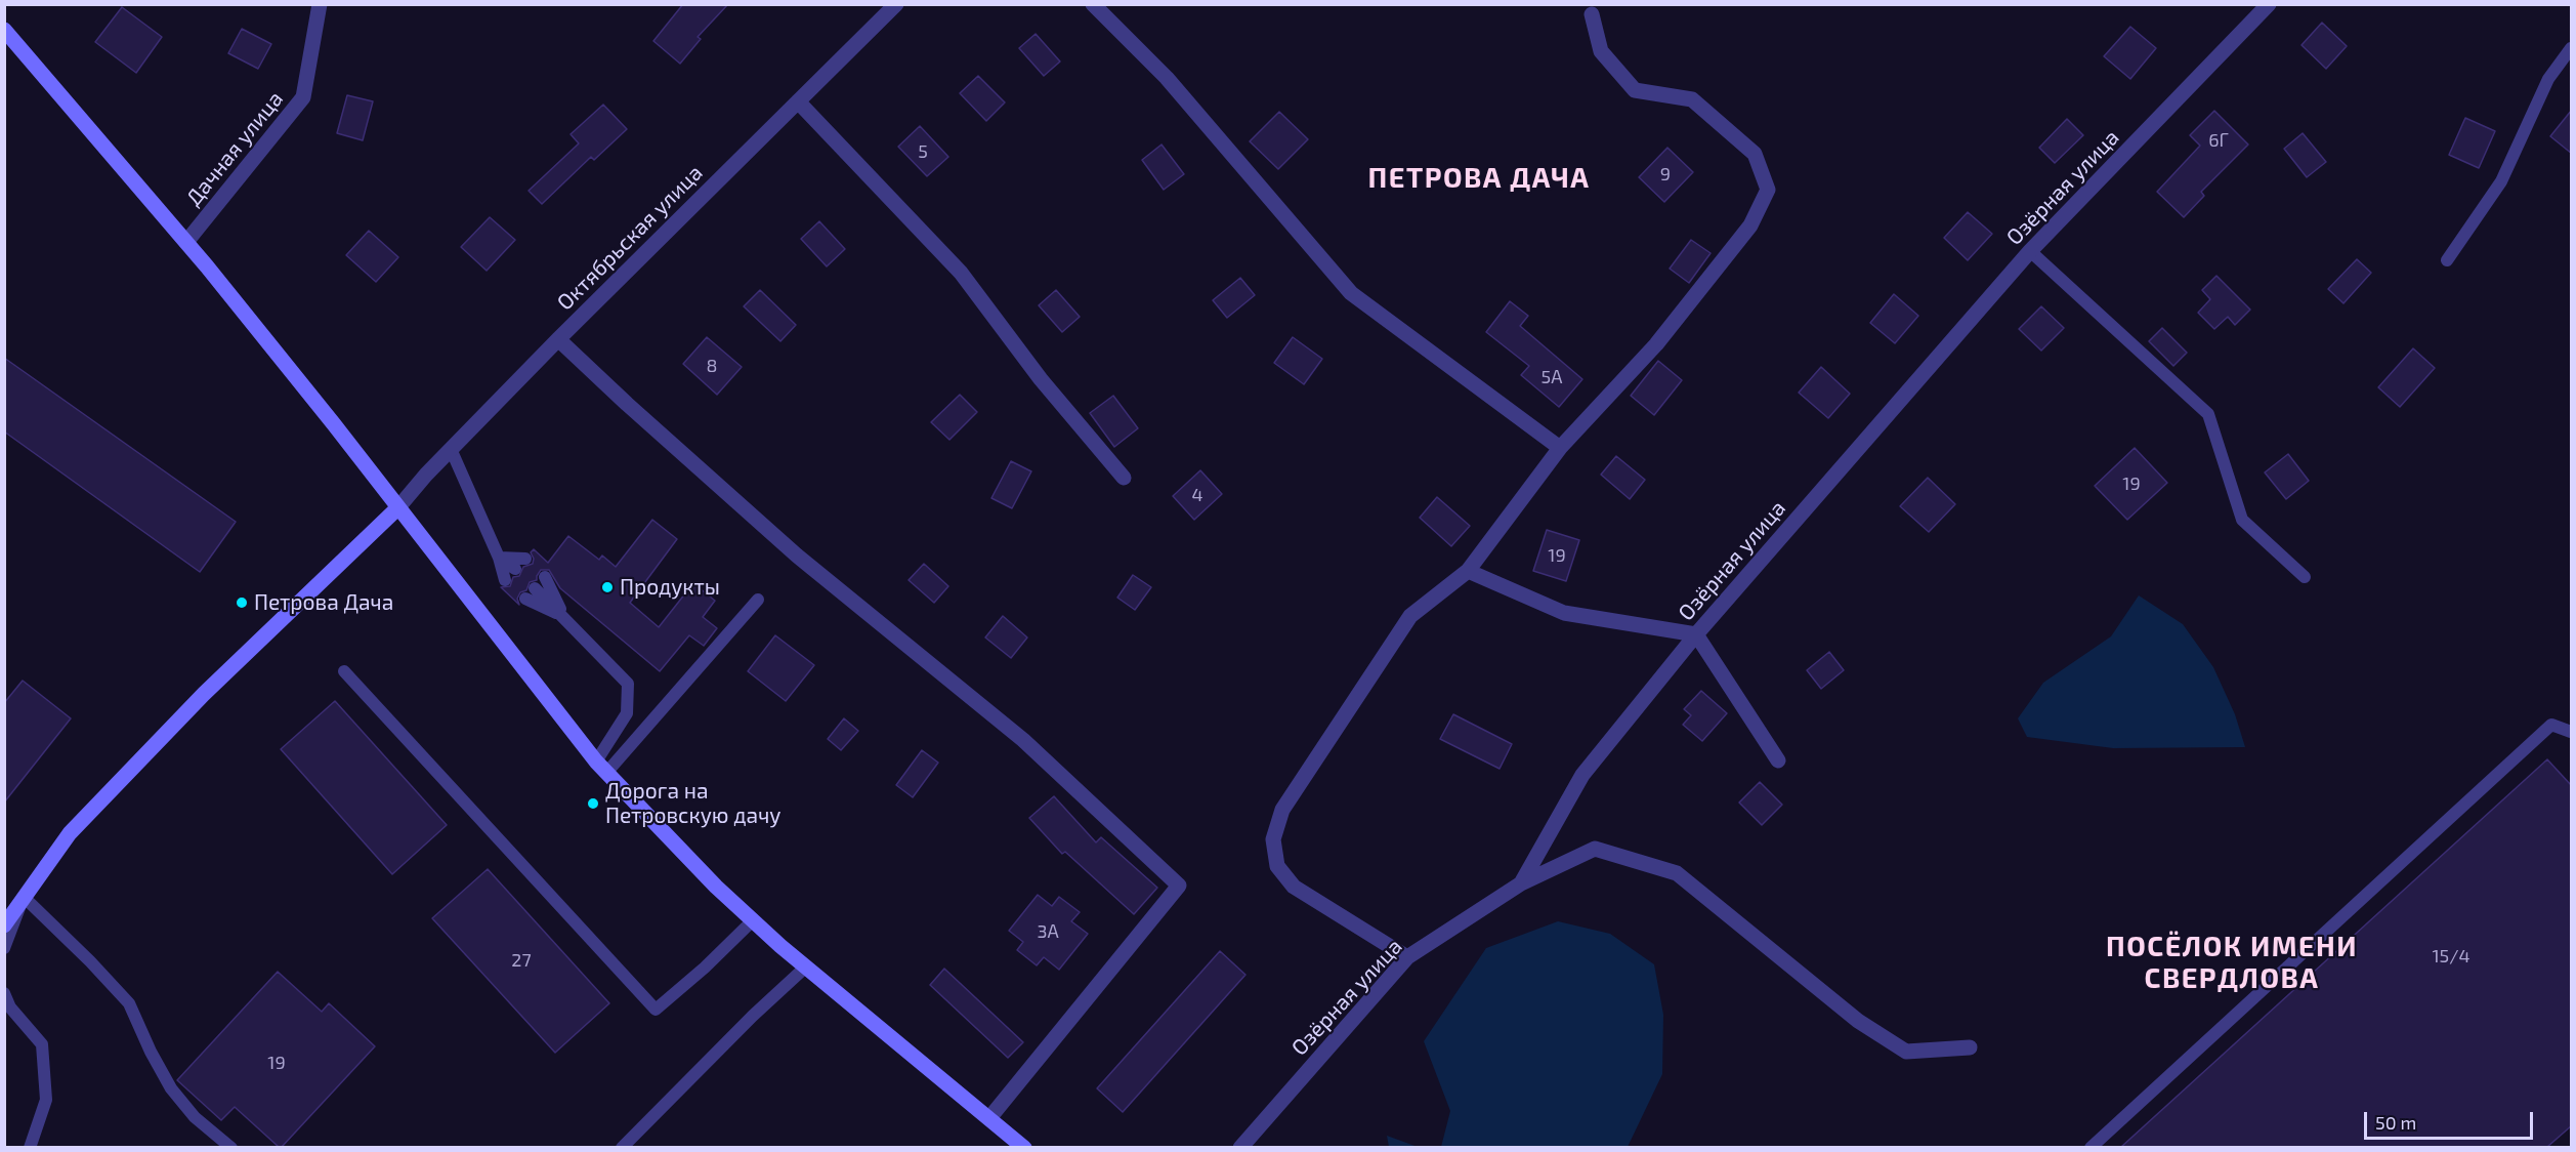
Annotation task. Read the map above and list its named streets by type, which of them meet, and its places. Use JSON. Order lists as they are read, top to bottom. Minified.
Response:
{"streets":{"street":["Дачная улица","Озёрная улица","Октябрьская улица"]},"districts":["ПЕТРОВА ДАЧА","ПОСЁЛОК ИМЕНИ СВЕРДЛОВА"],"places":["Продукты","Петрова Дача","Дорога на Петровскую дачу"],"house_numbers":["6Г","5","9","8","5А","19","4","19","3А","15/4","27","19"],"scale_bar":"50 m"}
